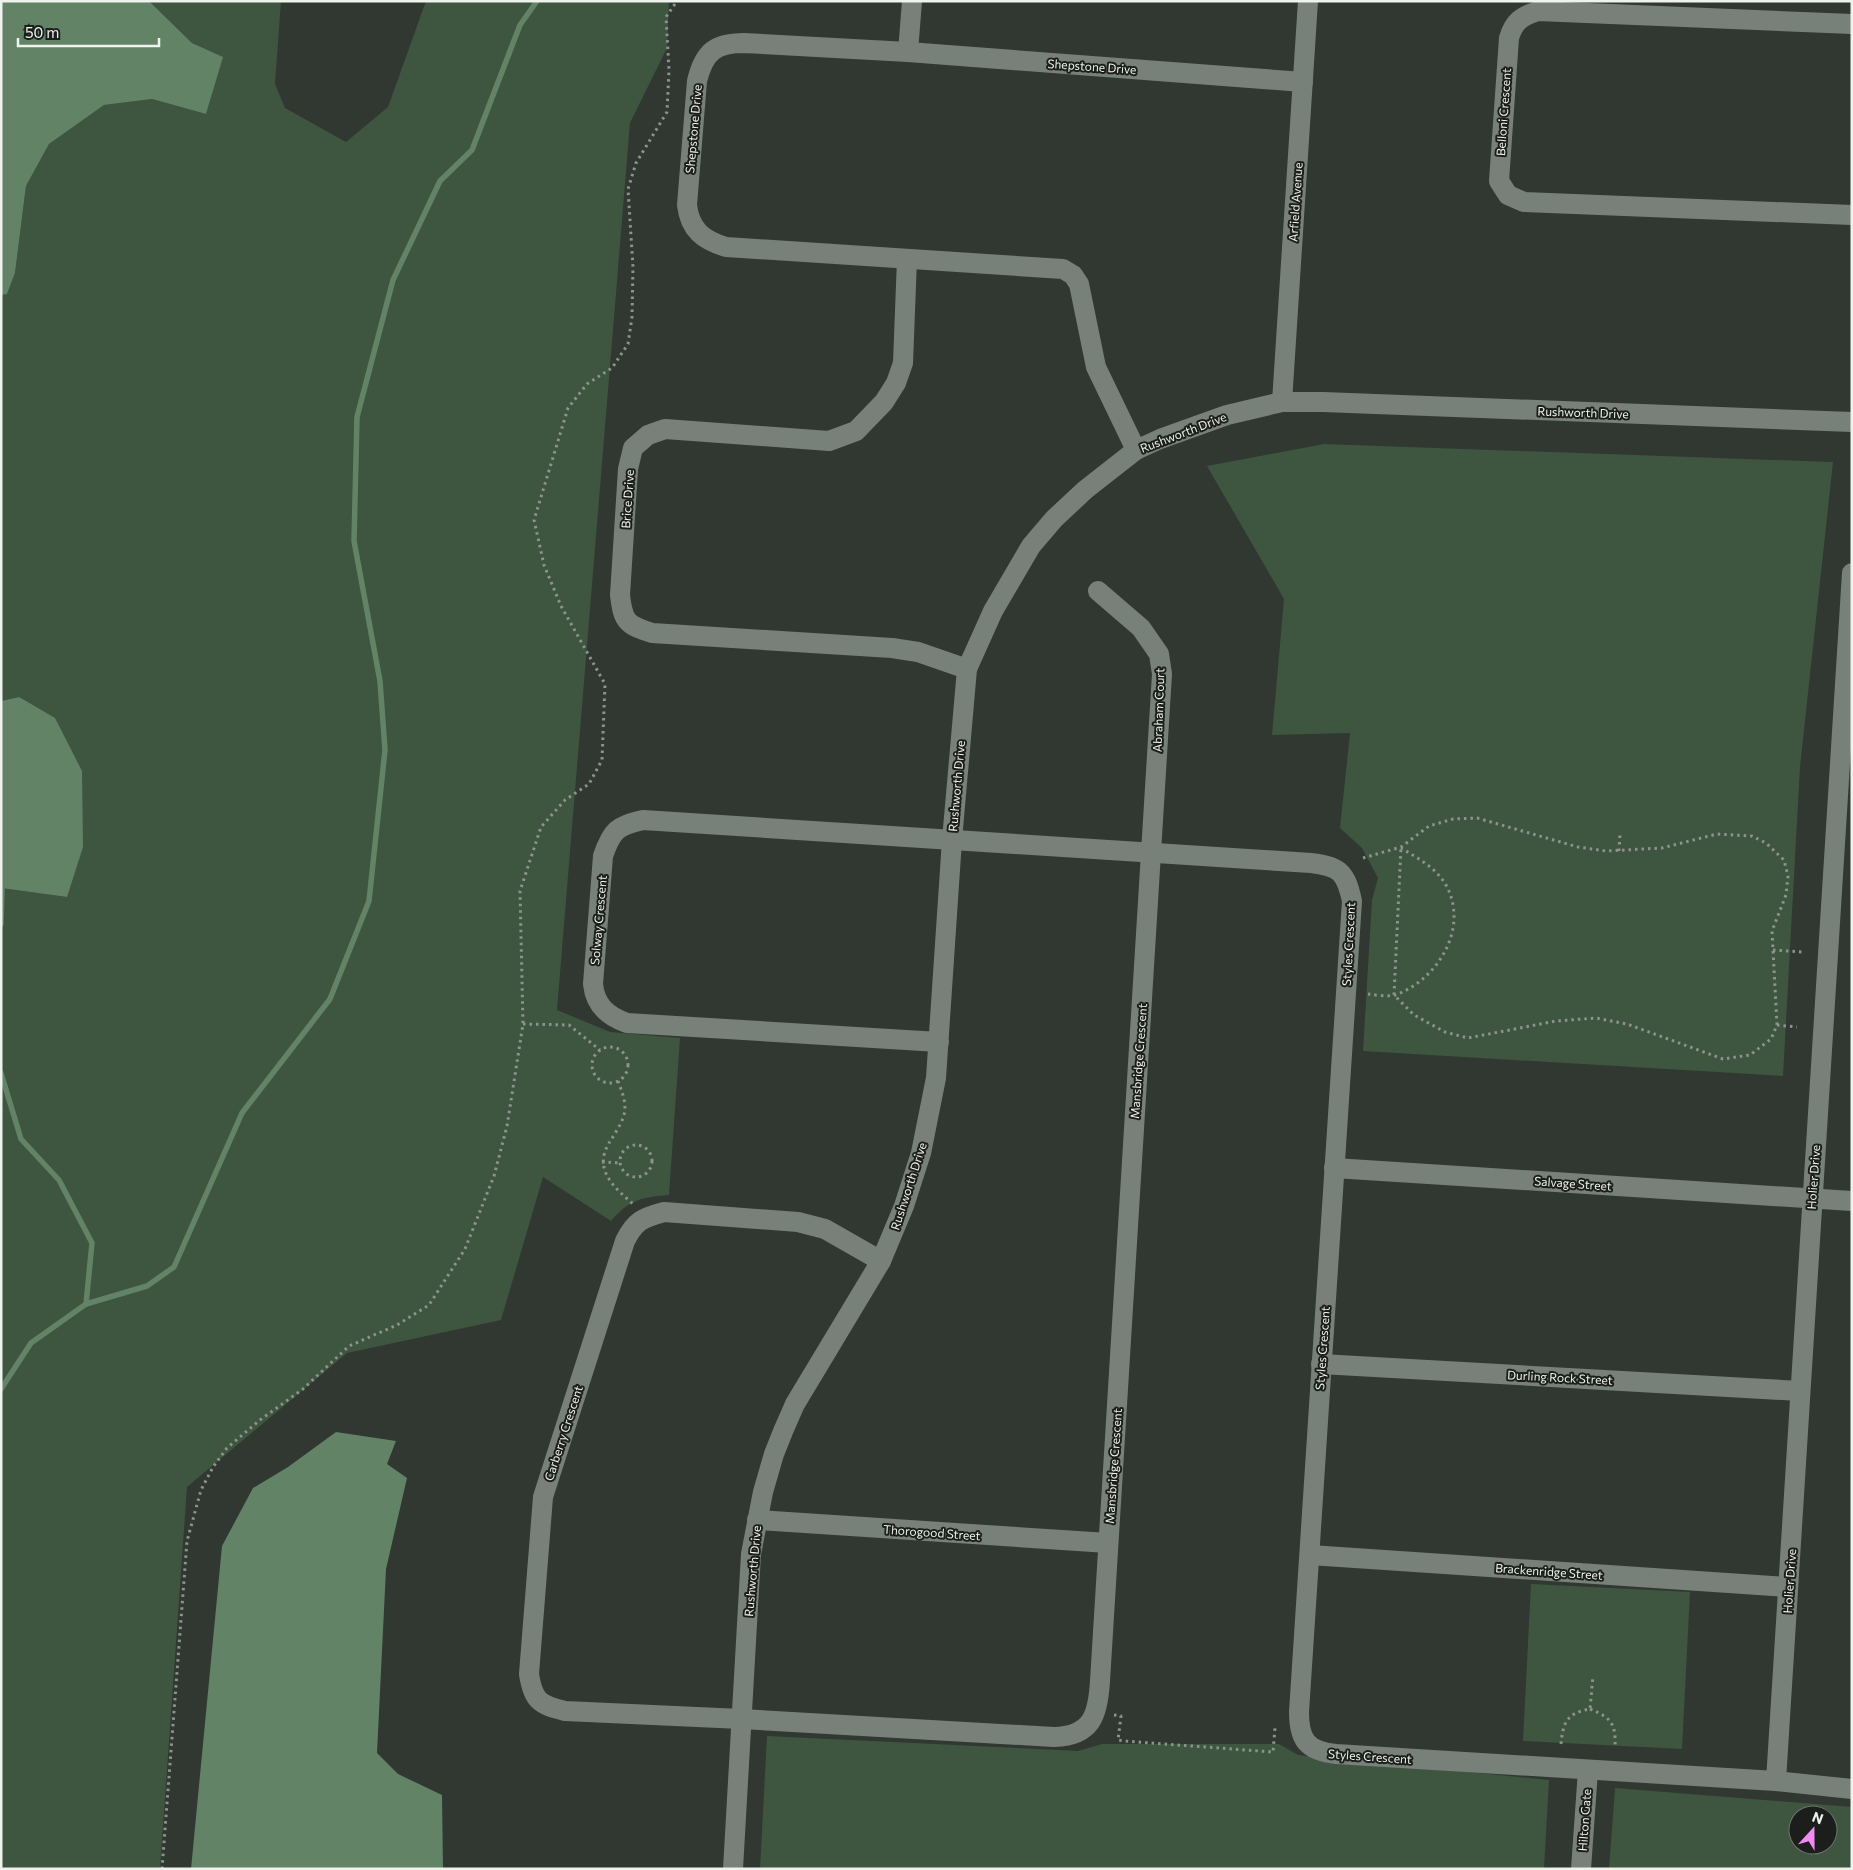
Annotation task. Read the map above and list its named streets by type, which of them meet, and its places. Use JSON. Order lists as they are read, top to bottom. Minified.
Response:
{"streets":{"street":["Shepstone Drive","Belloni Crescent","Arfield Avenue","Rushworth Drive","Brice Drive","Abraham Court","Solway Crescent","Styles Crescent","Mansbridge Crescent","Holier Drive","Salvage Street","Durling Rock Street","Carberry Crescent","Thorogood Street","Brackenridge Street","Hilton Gate"]},"crossings":[["Shepstone Drive","Arfield Avenue"],["Shepstone Drive","Rushworth Drive"],["Shepstone Drive","Brice Drive"],["Arfield Avenue","Rushworth Drive"],["Rushworth Drive","Brice Drive"],["Rushworth Drive","Solway Crescent"],["Rushworth Drive","Styles Crescent"],["Rushworth Drive","Mansbridge Crescent"],["Rushworth Drive","Carberry Crescent"],["Rushworth Drive","Thorogood Street"],["Abraham Court","Styles Crescent"],["Abraham Court","Mansbridge Crescent"],["Solway Crescent","Styles Crescent"],["Styles Crescent","Mansbridge Crescent"],["Styles Crescent","Holier Drive"],["Styles Crescent","Salvage Street"],["Styles Crescent","Durling Rock Street"],["Styles Crescent","Brackenridge Street"],["Styles Crescent","Hilton Gate"],["Mansbridge Crescent","Carberry Crescent"],["Mansbridge Crescent","Thorogood Street"],["Holier Drive","Salvage Street"],["Holier Drive","Durling Rock Street"],["Holier Drive","Brackenridge Street"]],"scale_bar":"50 m","north":"top"}
